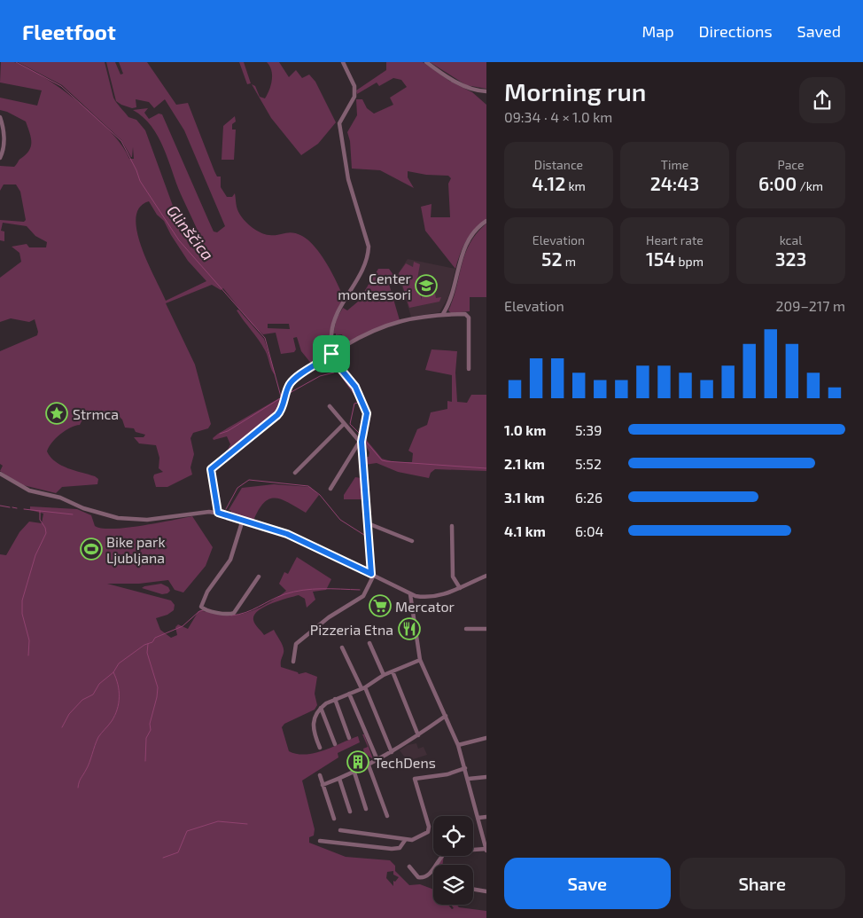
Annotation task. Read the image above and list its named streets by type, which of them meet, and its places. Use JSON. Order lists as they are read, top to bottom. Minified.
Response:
{"water":["Glinščica"],"places":{"school or university":["Center montessori"],"place":["Strmca"],"sports":["Bike park Ljubljana"],"supermarket":["Mercator"],"restaurant":["Pizzeria Etna"],"building":["TechDens"]},"page":{"header":"Fleetfoot","nav":["Map","Directions","Saved"],"heading":["Morning run","09:34 · 4 × 1.0 km"],"stats":[["Distance","4.12 km"],["Time","24:43"],["Pace","6:00 /km"],["Elevation","52 m"],["Heart rate","154 bpm"],["kcal","323"]],"chart":["Elevation","209–217 m"],"list":[{"name":"1.0 km","note":"5:39"},{"name":"2.1 km","note":"5:52"},{"name":"3.1 km","note":"6:26"},{"name":"4.1 km","note":"6:04"}],"buttons":["Save","Share"]}}
